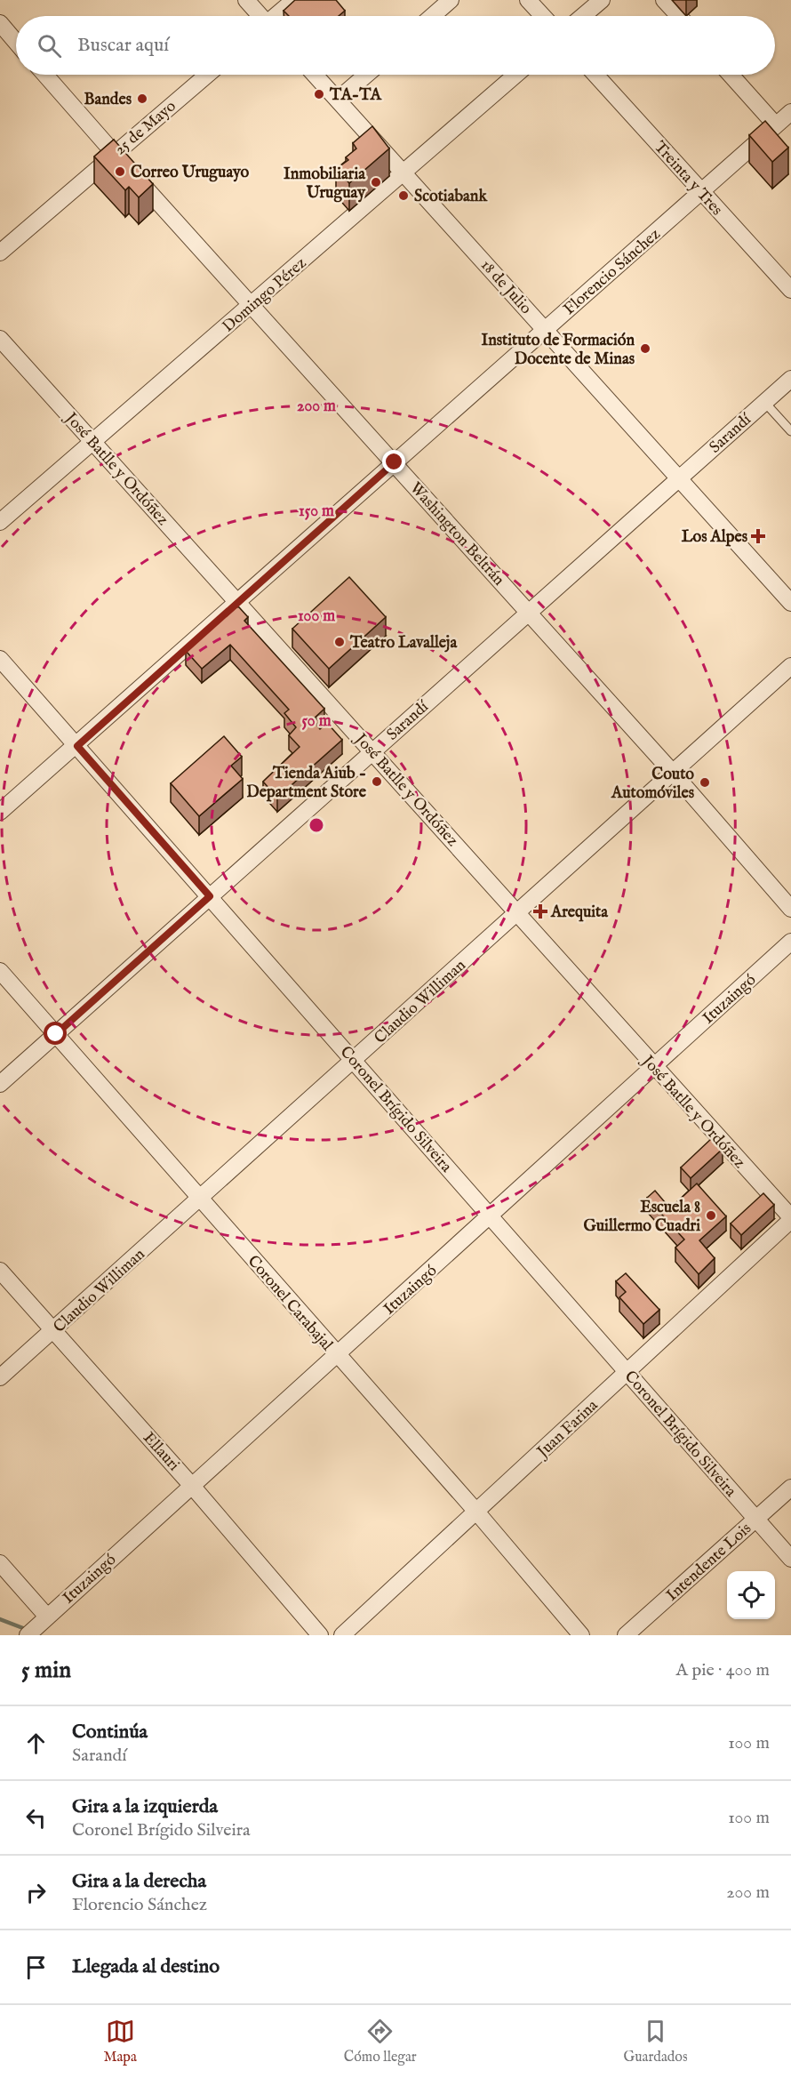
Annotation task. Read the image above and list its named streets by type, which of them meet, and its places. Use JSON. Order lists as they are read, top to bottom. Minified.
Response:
{"streets":{"street":["25 de Mayo","Treinta y Tres","Florencio Sánchez","18 de Julio","Domingo Pérez","Sarandí","José Batlle y Ordóñez","Washington Beltrán","Ituzaingó","Claudio Williman","Coronel Brígido Silveira","Coronel Carabajal","Juan Farina","Ellauri","Intendente Lois"]},"crossings":[["25 de Mayo","Washington Beltrán"],["Treinta y Tres","Florencio Sánchez"],["Florencio Sánchez","18 de Julio"],["Florencio Sánchez","José Batlle y Ordóñez"],["Florencio Sánchez","Washington Beltrán"],["Florencio Sánchez","Coronel Brígido Silveira"],["18 de Julio","Domingo Pérez"],["18 de Julio","Sarandí"],["Domingo Pérez","José Batlle y Ordóñez"],["Domingo Pérez","Washington Beltrán"],["Sarandí","José Batlle y Ordóñez"],["Sarandí","Washington Beltrán"],["Sarandí","Coronel Brígido Silveira"],["Sarandí","Coronel Carabajal"],["José Batlle y Ordóñez","Ituzaingó"],["José Batlle y Ordóñez","Claudio Williman"],["José Batlle y Ordóñez","Juan Farina"],["Washington Beltrán","Claudio Williman"],["Ituzaingó","Coronel Brígido Silveira"],["Ituzaingó","Coronel Carabajal"],["Ituzaingó","Ellauri"],["Claudio Williman","Coronel Brígido Silveira"],["Claudio Williman","Coronel Carabajal"],["Claudio Williman","Ellauri"],["Coronel Brígido Silveira","Juan Farina"],["Coronel Brígido Silveira","Intendente Lois"],["Coronel Carabajal","Juan Farina"]],"places":{"other":["TA-TA","Bandes","Correo Uruguayo","Inmobiliaria Uruguay","Scotiabank","Instituto de Formación Docente de Minas","Teatro Lavalleja","Tienda Aiub - Department Store","Couto Automóviles","Escuela 8 Guillermo Cuadri"],"health":["Los Alpes","Arequita"]},"page":{"search":"Buscar aquí","heading":["5 min","A pie · 400 m"],"list":[["Continúa","Sarandí","100 m"],["Gira a la izquierda","Coronel Brígido Silveira","100 m"],["Gira a la derecha","Florencio Sánchez","200 m"],"Llegada al destino"],"nav":["Mapa","Cómo llegar","Guardados"]},"rings":["200 m","150 m","100 m","50 m"]}
